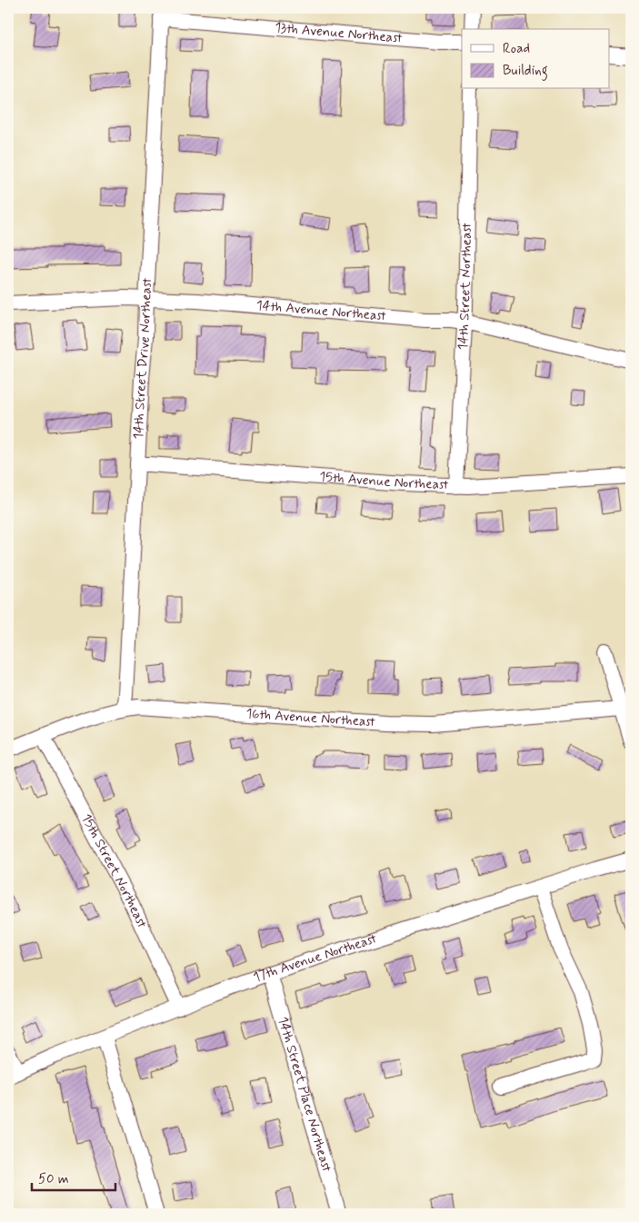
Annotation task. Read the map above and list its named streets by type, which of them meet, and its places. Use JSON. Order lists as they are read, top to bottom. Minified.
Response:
{"streets":{"street":["13th Avenue Northeast","14th Street Northeast","14th Avenue Northeast","14th Street Drive Northeast","15th Avenue Northeast","16th Avenue Northeast","15th Street Northeast","17th Avenue Northeast","14th Street Place Northeast"]},"crossings":[["13th Avenue Northeast","14th Street Drive Northeast"],["14th Street Northeast","14th Avenue Northeast"],["14th Street Northeast","15th Avenue Northeast"],["14th Avenue Northeast","14th Street Drive Northeast"],["14th Street Drive Northeast","15th Avenue Northeast"],["14th Street Drive Northeast","16th Avenue Northeast"],["16th Avenue Northeast","15th Street Northeast"],["15th Street Northeast","17th Avenue Northeast"],["17th Avenue Northeast","14th Street Place Northeast"]],"legend":["Road","Building"],"scale_bar":"50 m"}
